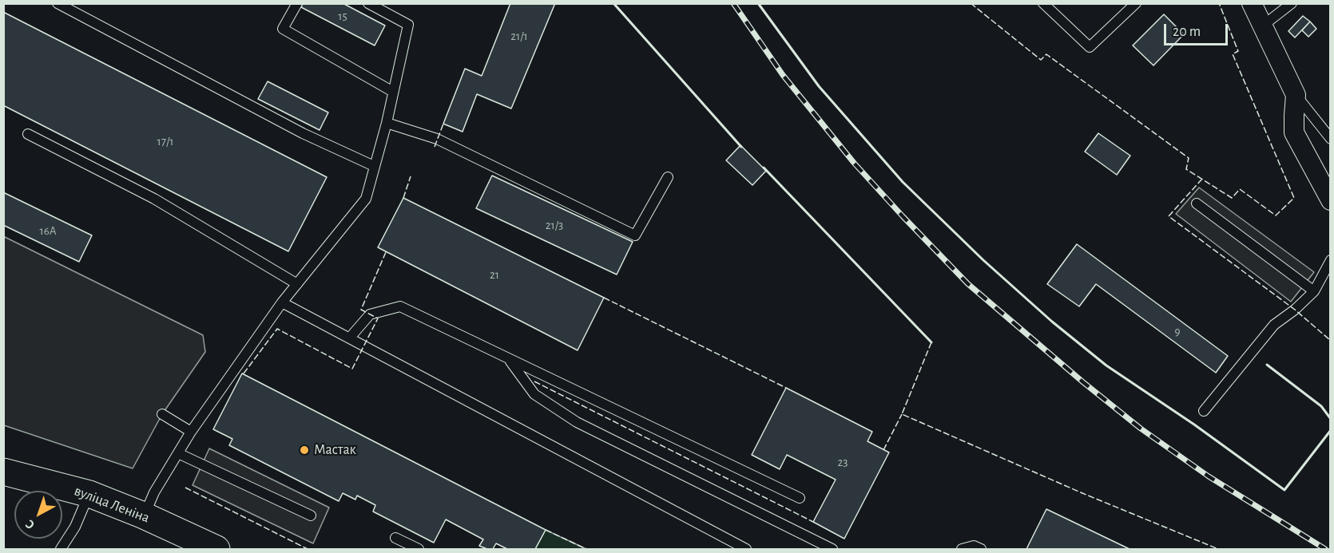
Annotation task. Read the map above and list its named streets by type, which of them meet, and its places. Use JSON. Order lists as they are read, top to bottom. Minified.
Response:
{"streets":{"main road":["вуліца Леніна"]},"places":["Мастак"],"house_numbers":["15","21/1","17/1","21/3","16А","21","9","23"],"scale_bar":"20 m","north":"bottom left"}
